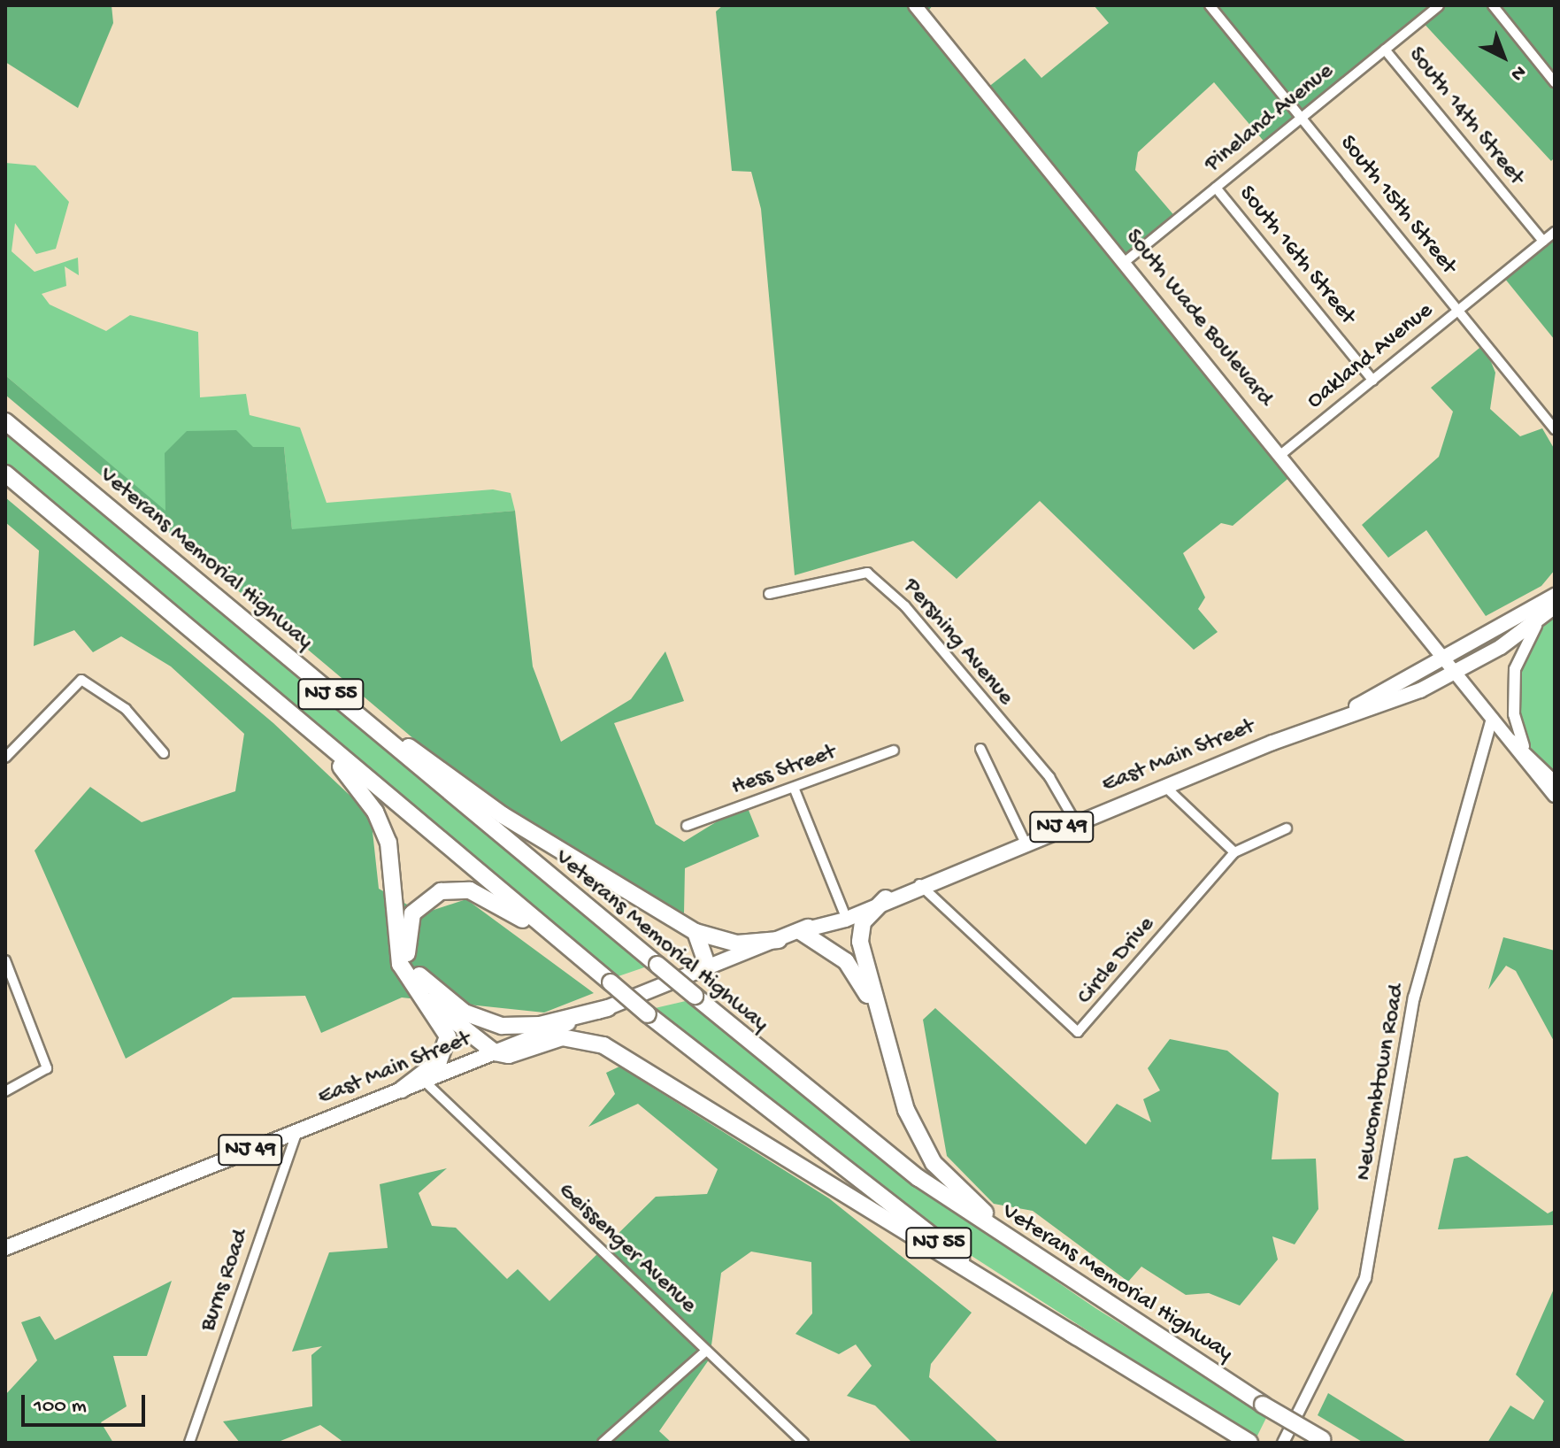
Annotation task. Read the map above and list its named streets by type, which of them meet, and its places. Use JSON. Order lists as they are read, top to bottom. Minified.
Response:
{"streets":{"highway":["Veterans Memorial Highway","NJ 55"],"main road":["South Wade Boulevard","East Main Street","NJ 49"],"street":["South 14th Street","Pineland Avenue","South 15th Street","South 16th Street","Oakland Avenue","Pershing Avenue","Hess Street","Circle Drive","Newcombtown Road","Geissenger Avenue","Burns Road"]},"crossings":[["South 14th Street","Pineland Avenue"],["South 14th Street","Oakland Avenue"],["Pineland Avenue","South 15th Street"],["Pineland Avenue","South 16th Street"],["Pineland Avenue","South Wade Boulevard"],["South 15th Street","Oakland Avenue"],["South 16th Street","Oakland Avenue"],["South Wade Boulevard","Oakland Avenue"],["South Wade Boulevard","East Main Street"],["South Wade Boulevard","Newcombtown Road"],["Pershing Avenue","East Main Street"],["East Main Street","Circle Drive"],["East Main Street","Geissenger Avenue"],["East Main Street","Burns Road"]],"scale_bar":"100 m","north":"bottom right"}
